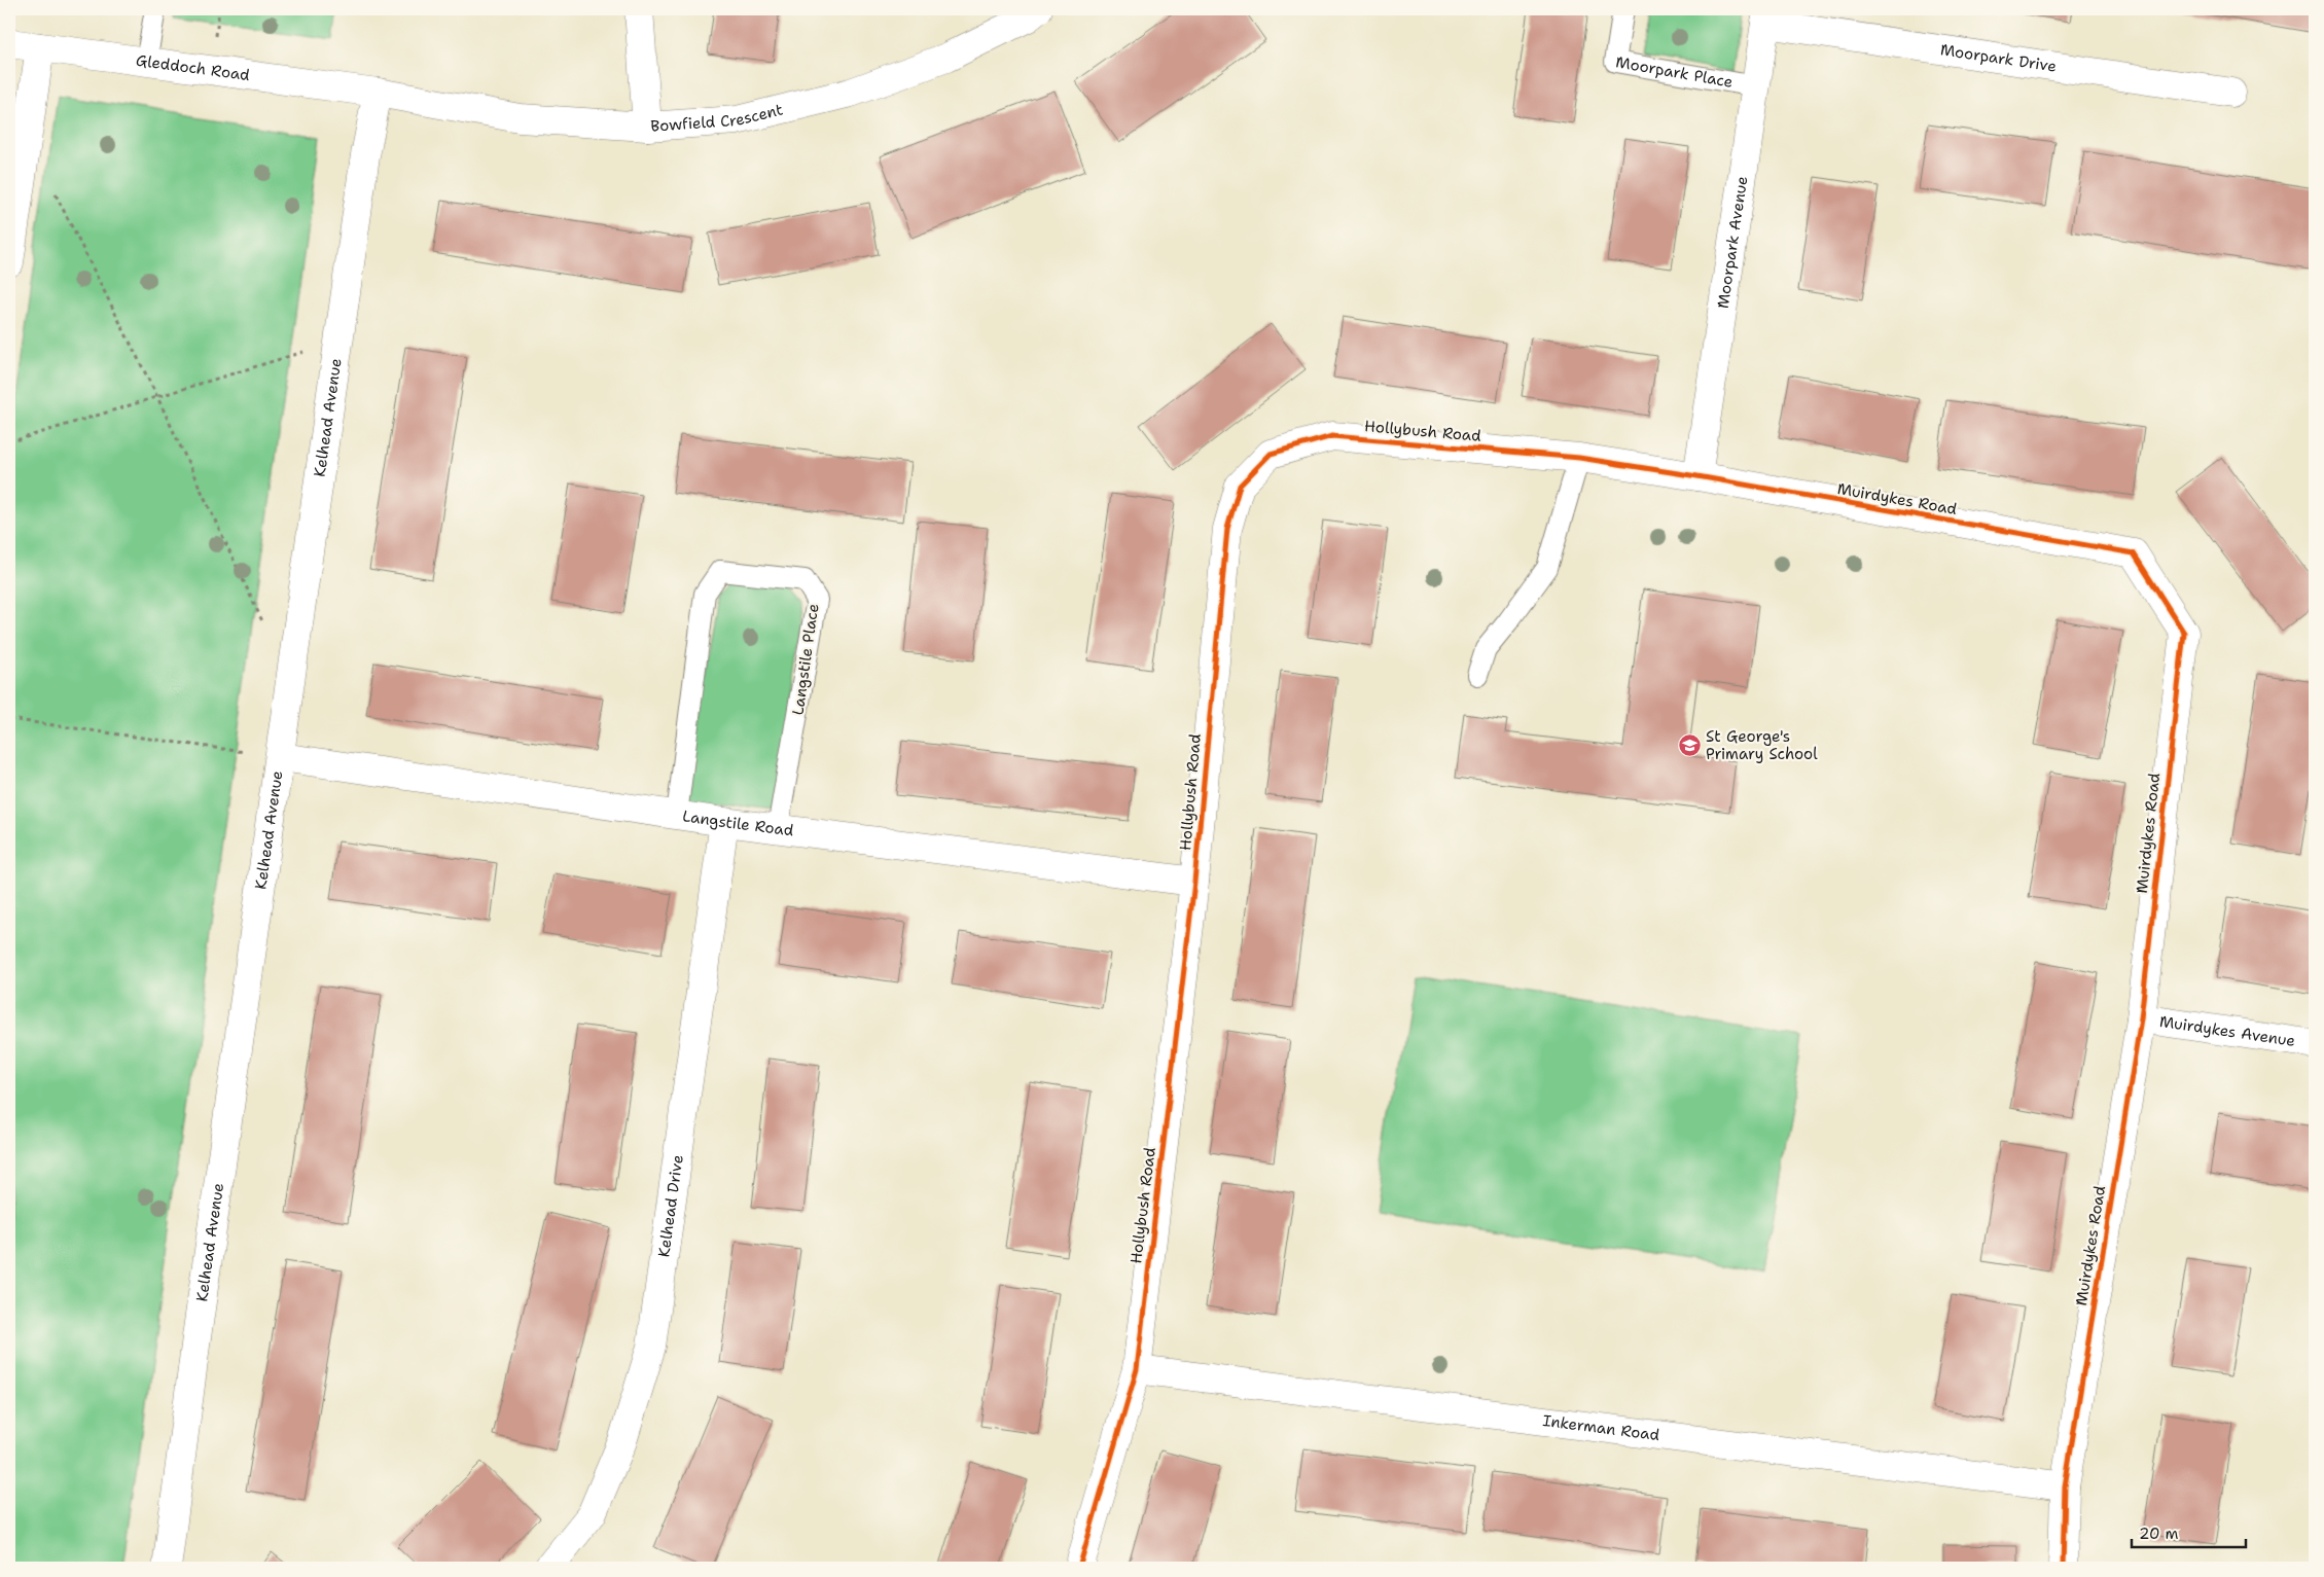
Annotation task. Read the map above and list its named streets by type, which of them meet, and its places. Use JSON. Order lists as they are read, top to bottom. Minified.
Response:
{"streets":{"street":["Moorpark Drive","Gleddoch Road","Bowfield Crescent","Moorpark Avenue","Kelhead Avenue","Hollybush Road","Muirdykes Road","Langstile Road","Muirdykes Avenue","Kelhead Drive","Inkerman Road"],"lane":["Moorpark Place","Langstile Place"]},"crossings":[["Moorpark Drive","Moorpark Avenue"],["Gleddoch Road","Bowfield Crescent"],["Gleddoch Road","Kelhead Avenue"],["Moorpark Place","Moorpark Avenue"],["Bowfield Crescent","Kelhead Avenue"],["Moorpark Avenue","Hollybush Road"],["Moorpark Avenue","Muirdykes Road"],["Kelhead Avenue","Langstile Road"],["Hollybush Road","Muirdykes Road"],["Hollybush Road","Langstile Road"],["Hollybush Road","Inkerman Road"],["Muirdykes Road","Muirdykes Avenue"],["Muirdykes Road","Inkerman Road"],["Langstile Place","Langstile Road"],["Langstile Road","Kelhead Drive"]],"places":{"school or university":["St George's Primary School"]},"scale_bar":"20 m"}
